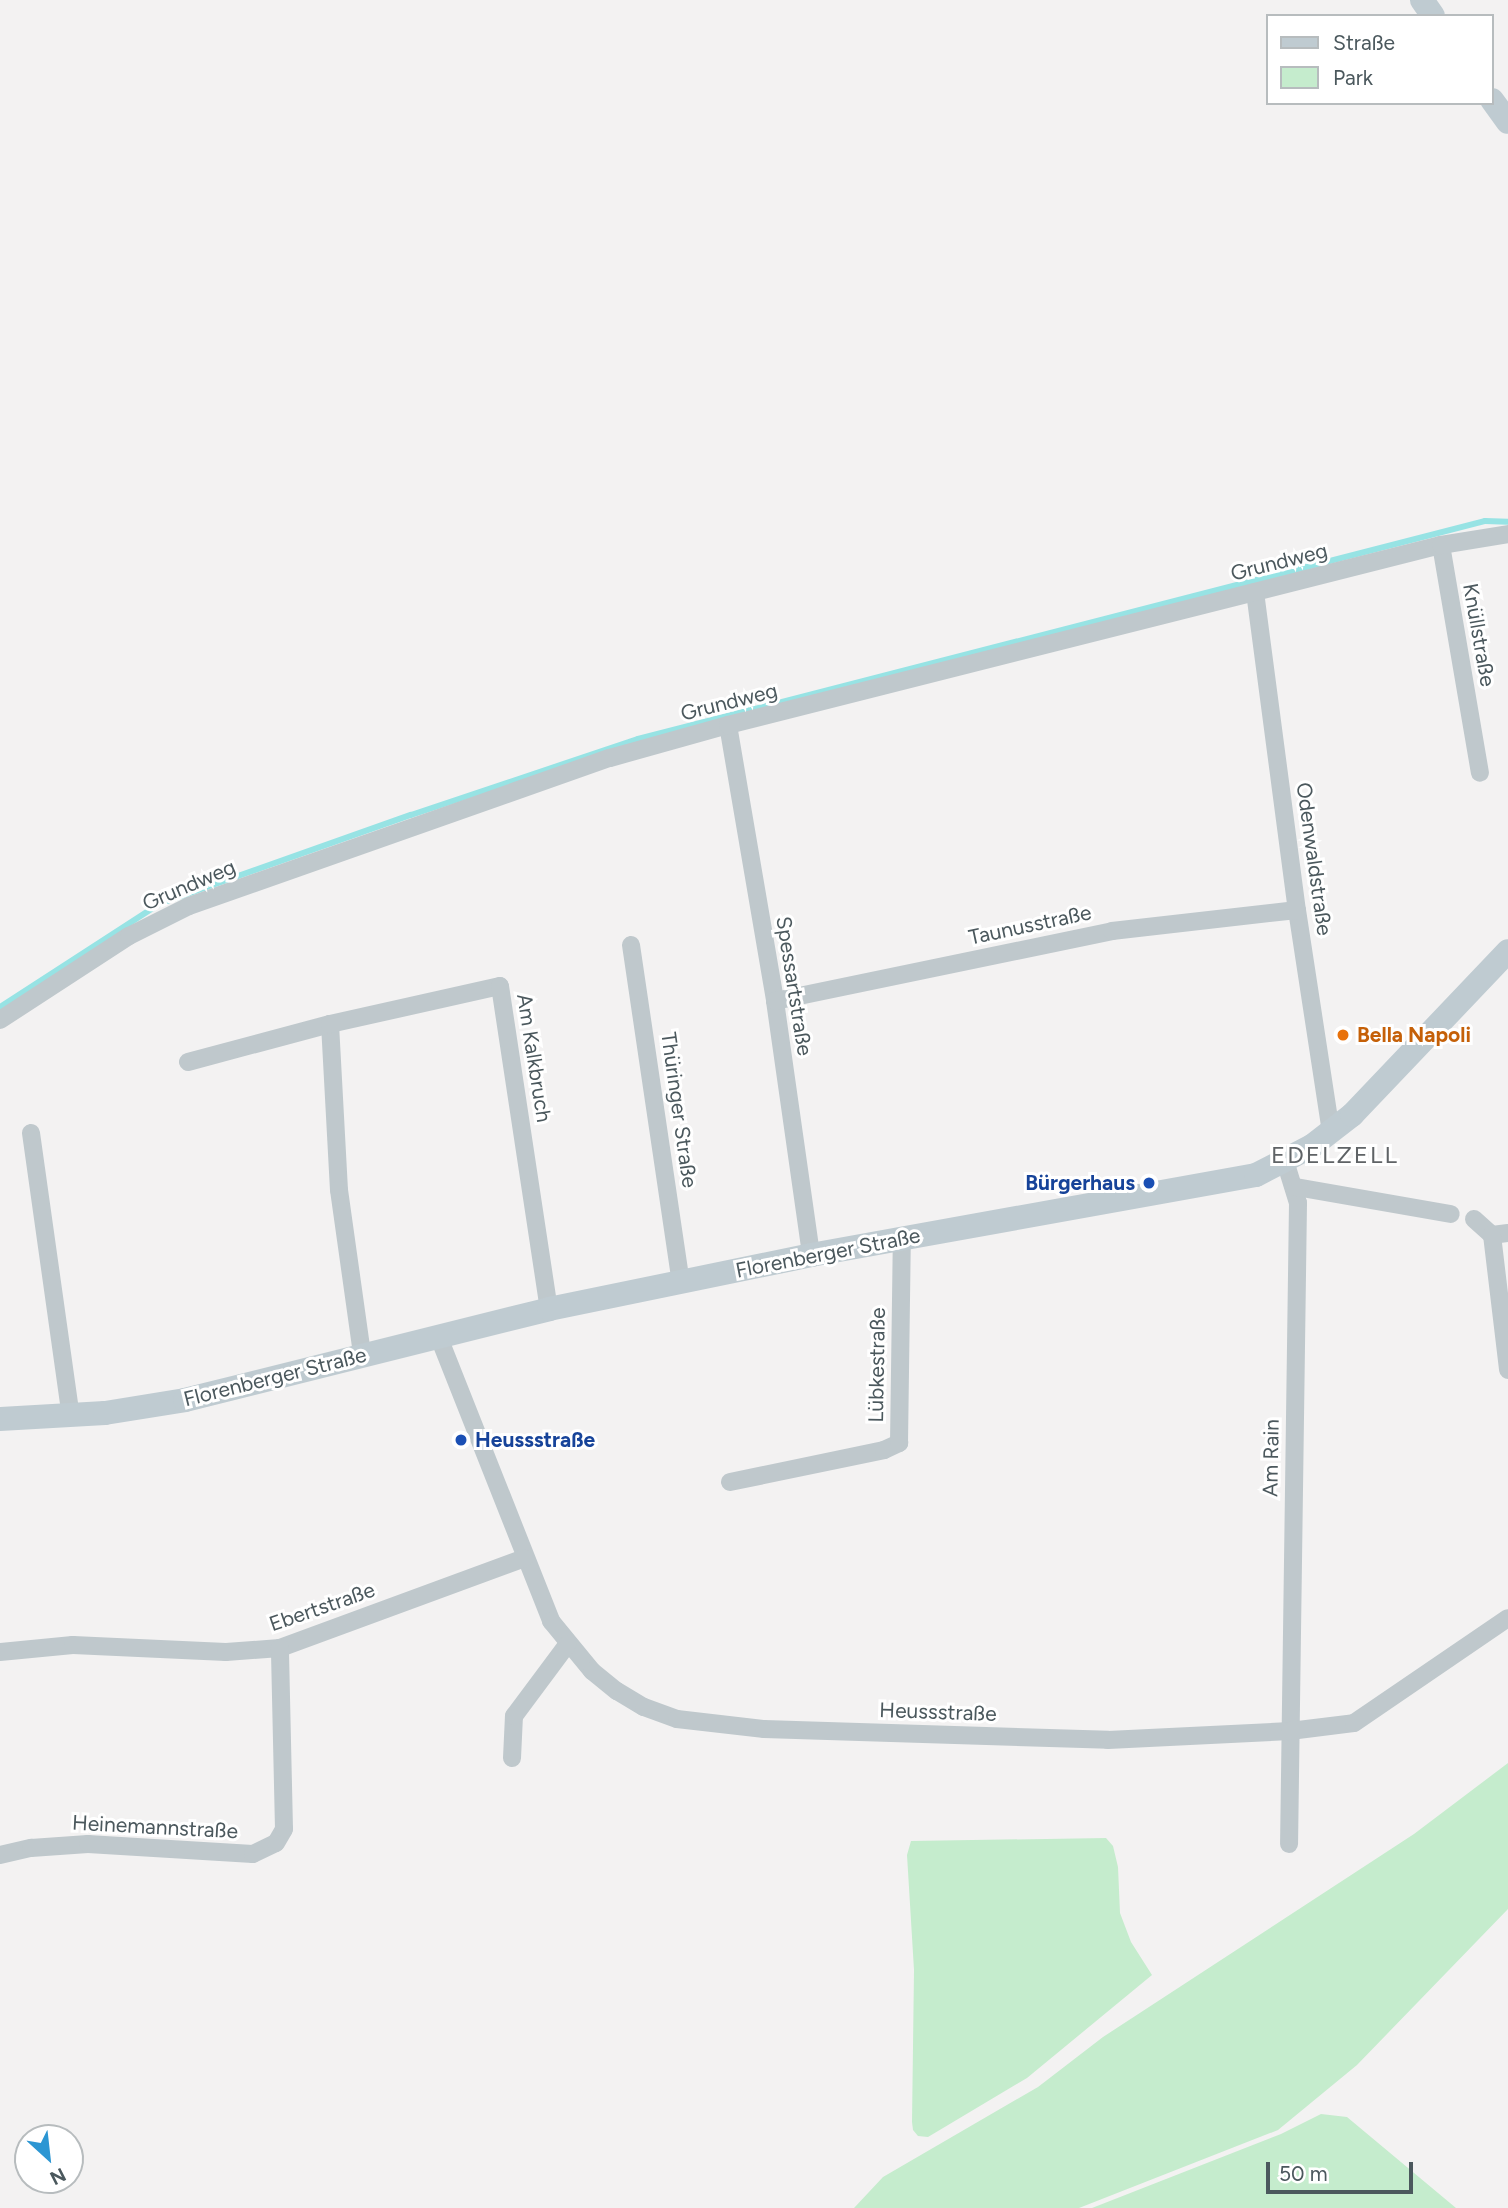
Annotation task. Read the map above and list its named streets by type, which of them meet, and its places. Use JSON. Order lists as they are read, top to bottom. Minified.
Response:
{"streets":{"street":["Grundweg","Knüllstraße","Odenwaldstraße","Taunusstraße","Spessartstraße","Am Kalkbruch","Thüringer Straße","Florenberger Straße","Lübkestraße","Am Rain","Ebertstraße","Heussstraße","Heinemannstraße"]},"crossings":[["Grundweg","Knüllstraße"],["Grundweg","Odenwaldstraße"],["Grundweg","Spessartstraße"],["Odenwaldstraße","Taunusstraße"],["Odenwaldstraße","Florenberger Straße"],["Taunusstraße","Spessartstraße"],["Spessartstraße","Florenberger Straße"],["Am Kalkbruch","Florenberger Straße"],["Thüringer Straße","Florenberger Straße"],["Florenberger Straße","Lübkestraße"],["Florenberger Straße","Am Rain"],["Florenberger Straße","Heussstraße"],["Am Rain","Heussstraße"],["Ebertstraße","Heussstraße"],["Ebertstraße","Heinemannstraße"]],"districts":["EDELZELL"],"places":["Bella Napoli","Bürgerhaus","Heussstraße"],"legend":["Straße","Park"],"scale_bar":"50 m","north":"bottom right"}
